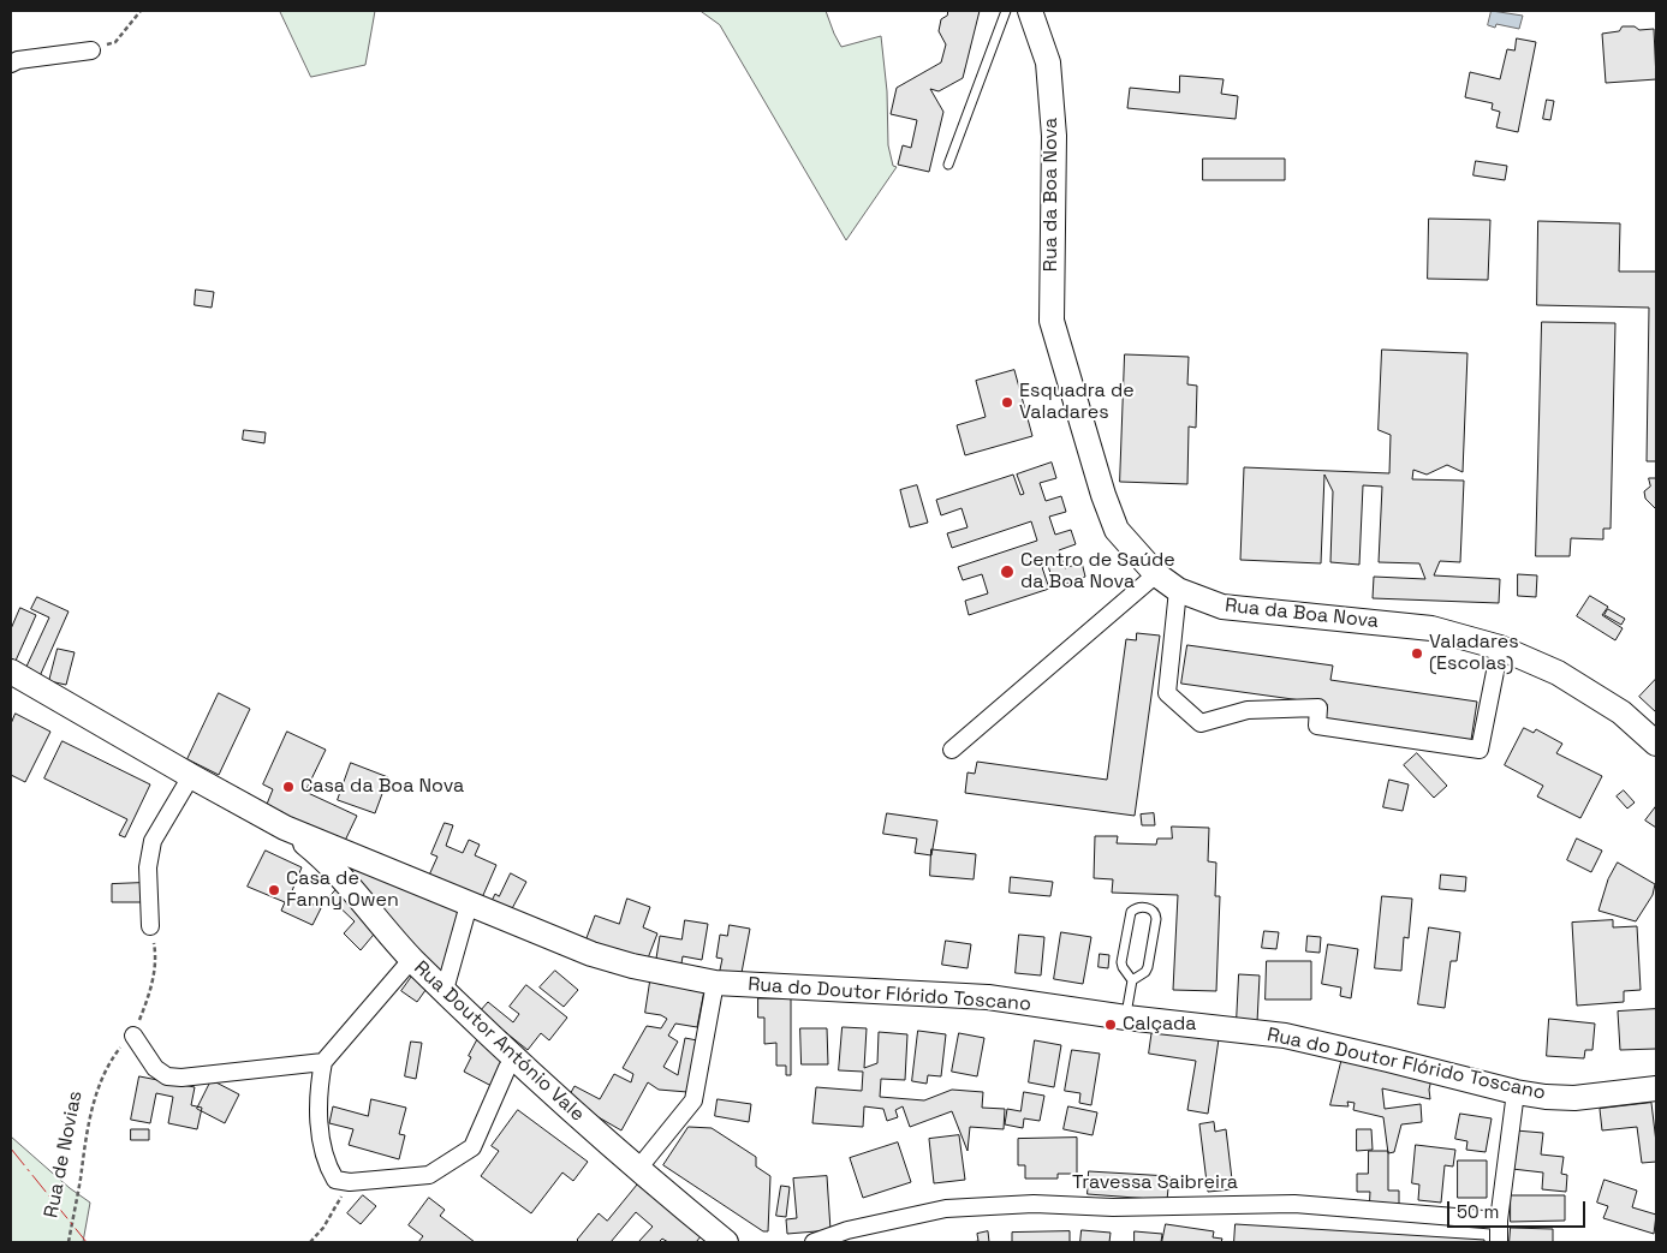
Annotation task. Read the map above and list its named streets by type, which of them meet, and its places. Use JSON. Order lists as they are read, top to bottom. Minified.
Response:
{"streets":{"street":["Rua da Boa Nova","Rua do Doutor Flórido Toscano","Rua Doutor António Vale","Travessa Saibreira"],"path":["Rua de Novias"]},"crossings":[["Rua do Doutor Flórido Toscano","Rua Doutor António Vale"]],"places":["Esquadra de Valadares","Centro de Saúde da Boa Nova","Valadares (Escolas)","Casa da Boa Nova","Casa de Fanny Owen","Calçada"],"scale_bar":"50 m"}
